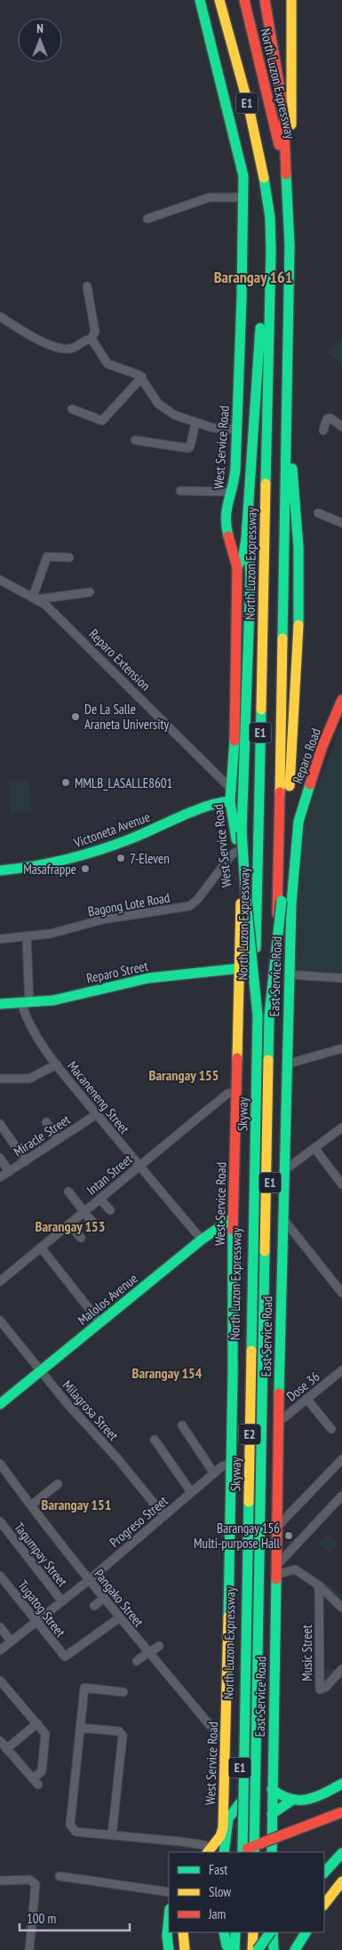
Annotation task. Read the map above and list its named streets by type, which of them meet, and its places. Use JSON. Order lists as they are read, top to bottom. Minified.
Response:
{"streets":{"main road":["North Luzon Expressway","E1","West Service Road","Reparo Road","Victoneta Avenue","Reparo Street","East Service Road","Skyway","Malolos Avenue","E2"],"street":["Reparo Extension","Bagong Lote Road","Macaneneng Street","Miracle Street","Intan Street","Dose 36","Milagrosa Street","Progreso Street","Tagumpay Street","Pangako Street","Tugatog Street","Music Street"]},"crossings":[["North Luzon Expressway","Skyway"],["West Service Road","Reparo Extension"],["West Service Road","Victoneta Avenue"],["West Service Road","Bagong Lote Road"],["West Service Road","Reparo Street"],["West Service Road","Intan Street"],["West Service Road","Malolos Avenue"],["West Service Road","Progreso Street"],["West Service Road","Pangako Street"],["Reparo Road","East Service Road"],["Bagong Lote Road","Macaneneng Street"],["Reparo Street","Macaneneng Street"],["East Service Road","Dose 36"],["Macaneneng Street","Miracle Street"],["Macaneneng Street","Intan Street"],["Macaneneng Street","Malolos Avenue"],["Malolos Avenue","Milagrosa Street"],["Milagrosa Street","Progreso Street"],["Progreso Street","Tagumpay Street"],["Progreso Street","Pangako Street"],["Progreso Street","Tugatog Street"],["Pangako Street","Tugatog Street"]],"districts":["Barangay 161","Barangay 155","Barangay 153","Barangay 154","Barangay 151"],"places":["De La Salle Araneta University","MMLB_LASALLE8601","7-Eleven","Masafrappe","Barangay 156 Multi-purpose Hall"],"legend":["Fast","Slow","Jam"],"scale_bar":"100 m","north":"top"}
